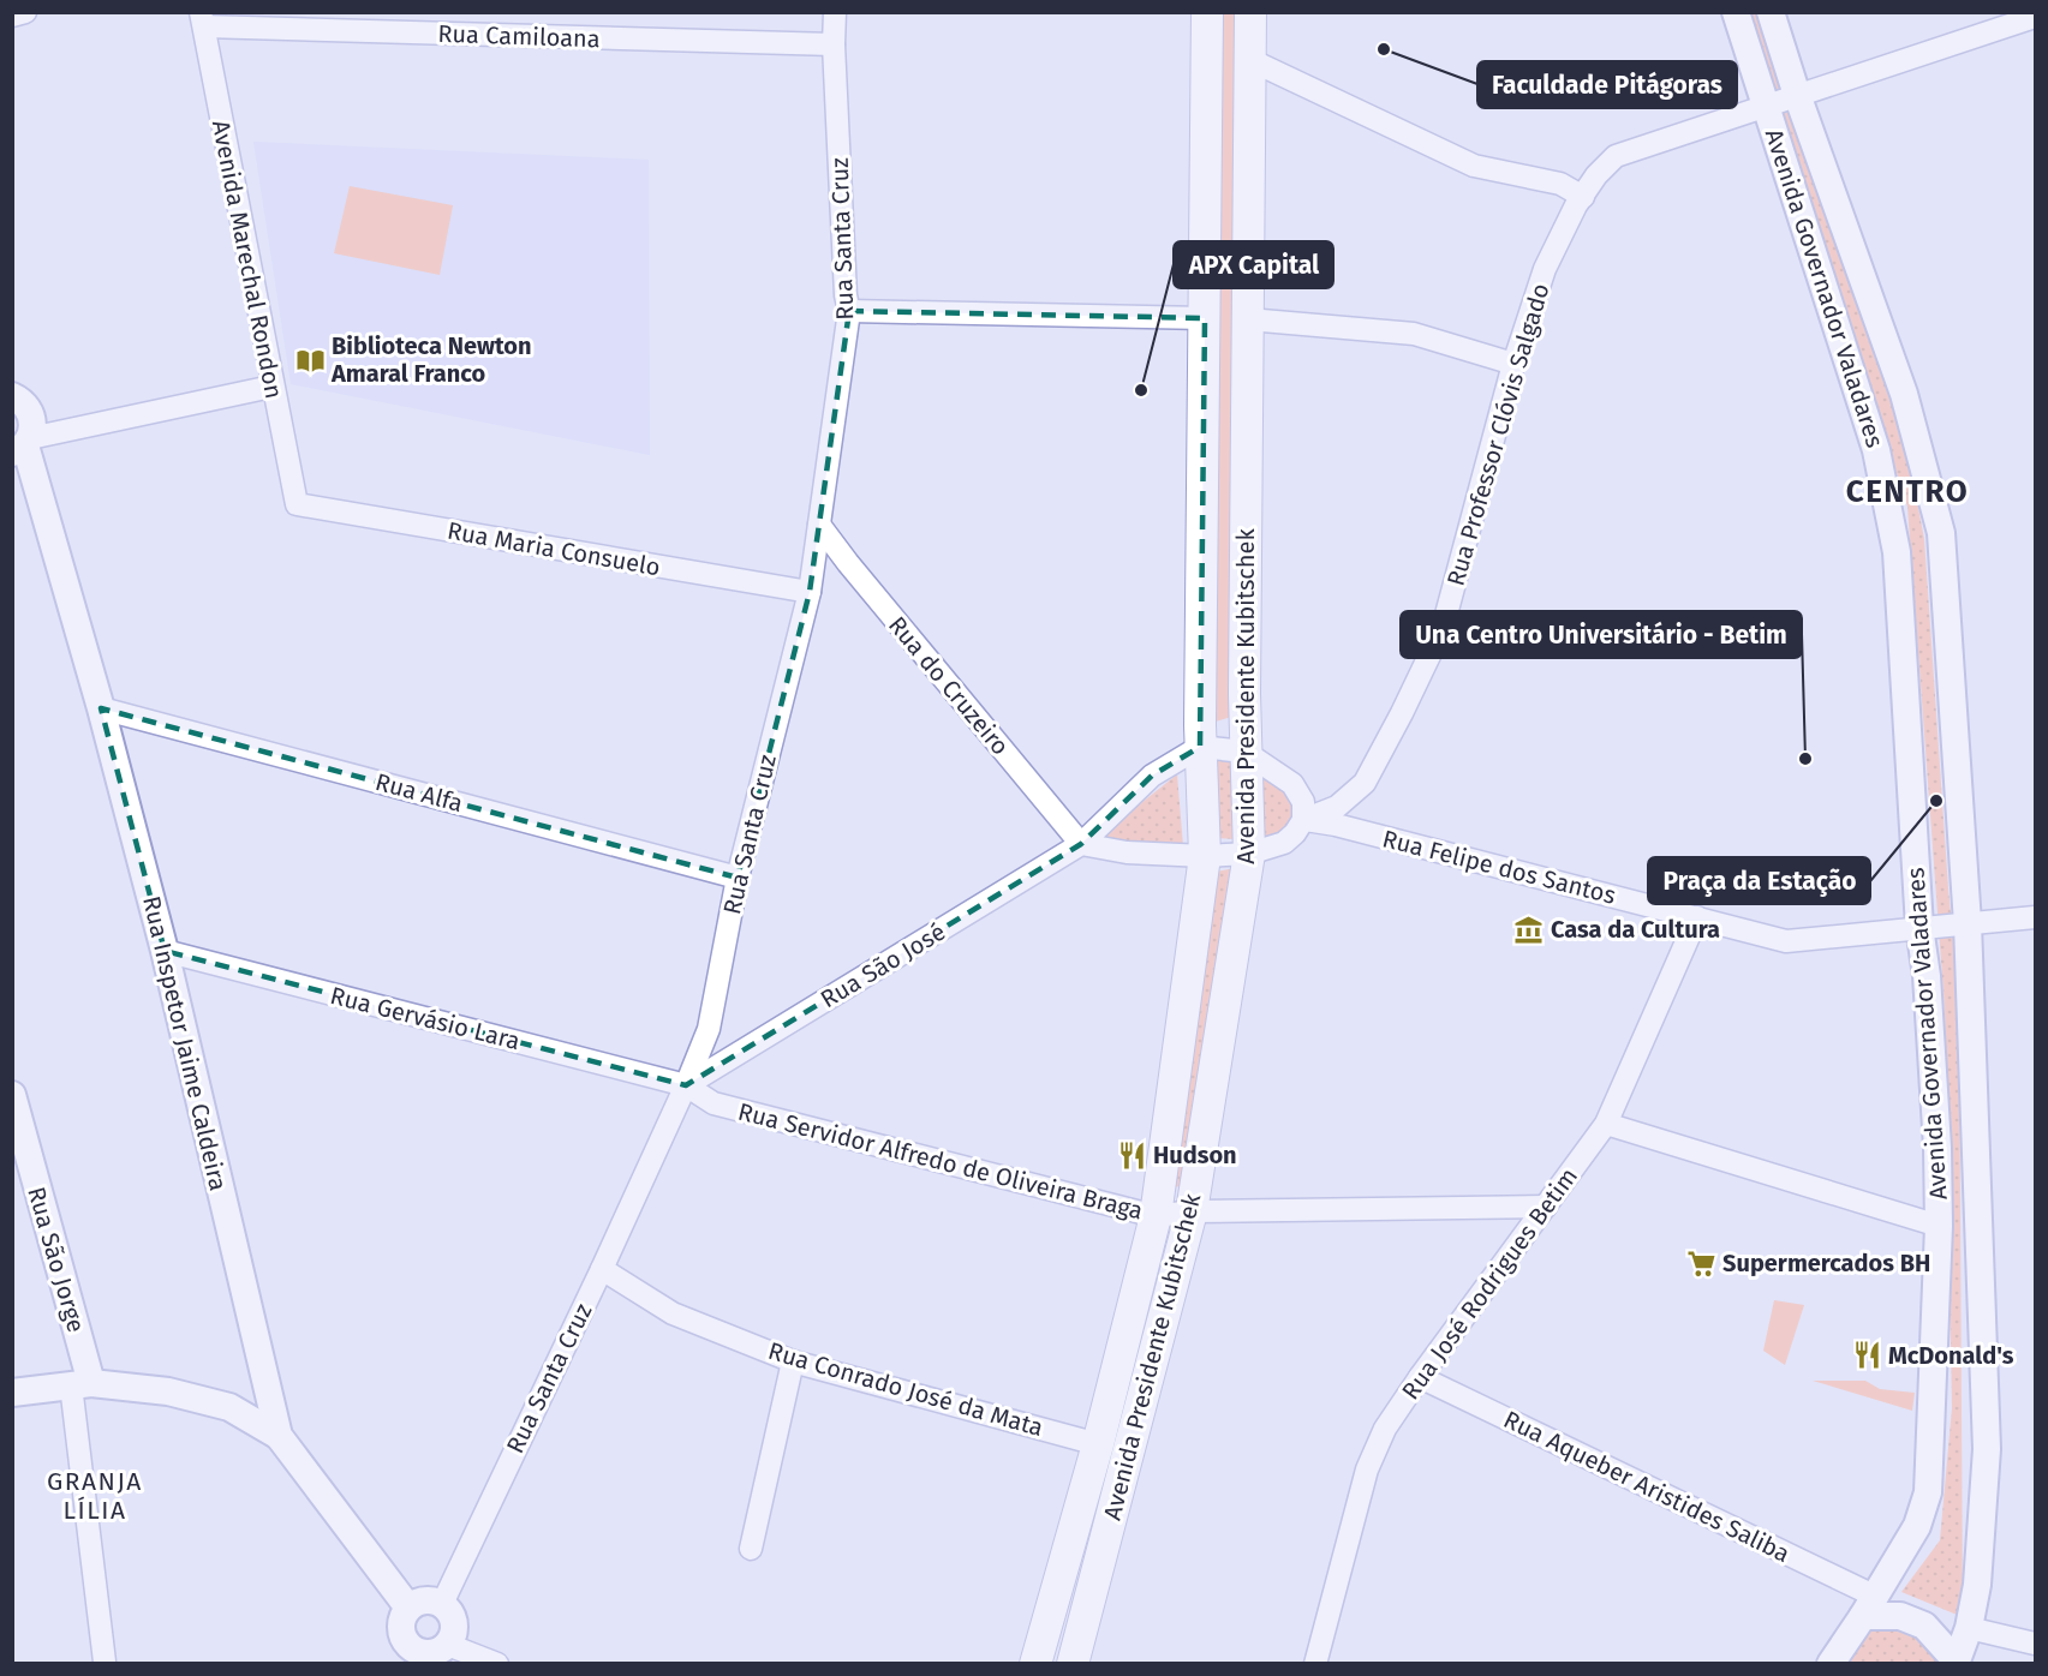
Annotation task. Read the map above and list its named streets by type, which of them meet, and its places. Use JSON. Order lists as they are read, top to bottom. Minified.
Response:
{"streets":{"main road":["Avenida Presidente Kubitschek"],"street":["Rua Camiloana","Rua Santa Cruz","Avenida Marechal Rondon","Avenida Governador Valadares","Rua Professor Clóvis Salgado","Rua Maria Consuelo","Rua do Cruzeiro","Rua Alfa","Rua Felipe dos Santos","Rua São José","Rua Gervásio Lara","Rua Inspetor Jaime Caldeira","Rua Servidor Alfredo de Oliveira Braga","Rua São Jorge","Rua José Rodrigues Betim","Rua Conrado José da Mata","Rua Aqueber Aristides Saliba"]},"crossings":[["Rua Camiloana","Rua Santa Cruz"],["Rua Camiloana","Avenida Marechal Rondon"],["Rua Santa Cruz","Rua Maria Consuelo"],["Rua Santa Cruz","Rua do Cruzeiro"],["Rua Santa Cruz","Rua Alfa"],["Rua Santa Cruz","Rua São José"],["Rua Santa Cruz","Rua Gervásio Lara"],["Rua Santa Cruz","Rua Inspetor Jaime Caldeira"],["Rua Santa Cruz","Rua Servidor Alfredo de Oliveira Braga"],["Rua Santa Cruz","Rua Conrado José da Mata"],["Avenida Marechal Rondon","Rua Maria Consuelo"],["Avenida Governador Valadares","Rua Professor Clóvis Salgado"],["Avenida Governador Valadares","Rua Felipe dos Santos"],["Avenida Governador Valadares","Rua Aqueber Aristides Saliba"],["Rua Professor Clóvis Salgado","Rua Felipe dos Santos"],["Rua do Cruzeiro","Rua São José"],["Avenida Presidente Kubitschek","Rua São José"],["Avenida Presidente Kubitschek","Rua Servidor Alfredo de Oliveira Braga"],["Avenida Presidente Kubitschek","Rua Conrado José da Mata"],["Rua Alfa","Rua Inspetor Jaime Caldeira"],["Rua Felipe dos Santos","Rua José Rodrigues Betim"],["Rua São José","Rua Gervásio Lara"],["Rua São José","Rua Servidor Alfredo de Oliveira Braga"],["Rua Gervásio Lara","Rua Inspetor Jaime Caldeira"],["Rua Gervásio Lara","Rua Servidor Alfredo de Oliveira Braga"],["Rua Servidor Alfredo de Oliveira Braga","Rua José Rodrigues Betim"],["Rua José Rodrigues Betim","Rua Aqueber Aristides Saliba"]],"districts":["CENTRO","GRANJA LÍLIA"],"places":{"other":["Faculdade Pitágoras","APX Capital","Una Centro Universitário - Betim","Praça da Estação"],"library":["Biblioteca Newton Amaral Franco"],"museum":["Casa da Cultura"],"restaurant":["Hudson","McDonald's"],"supermarket":["Supermercados BH"]}}
